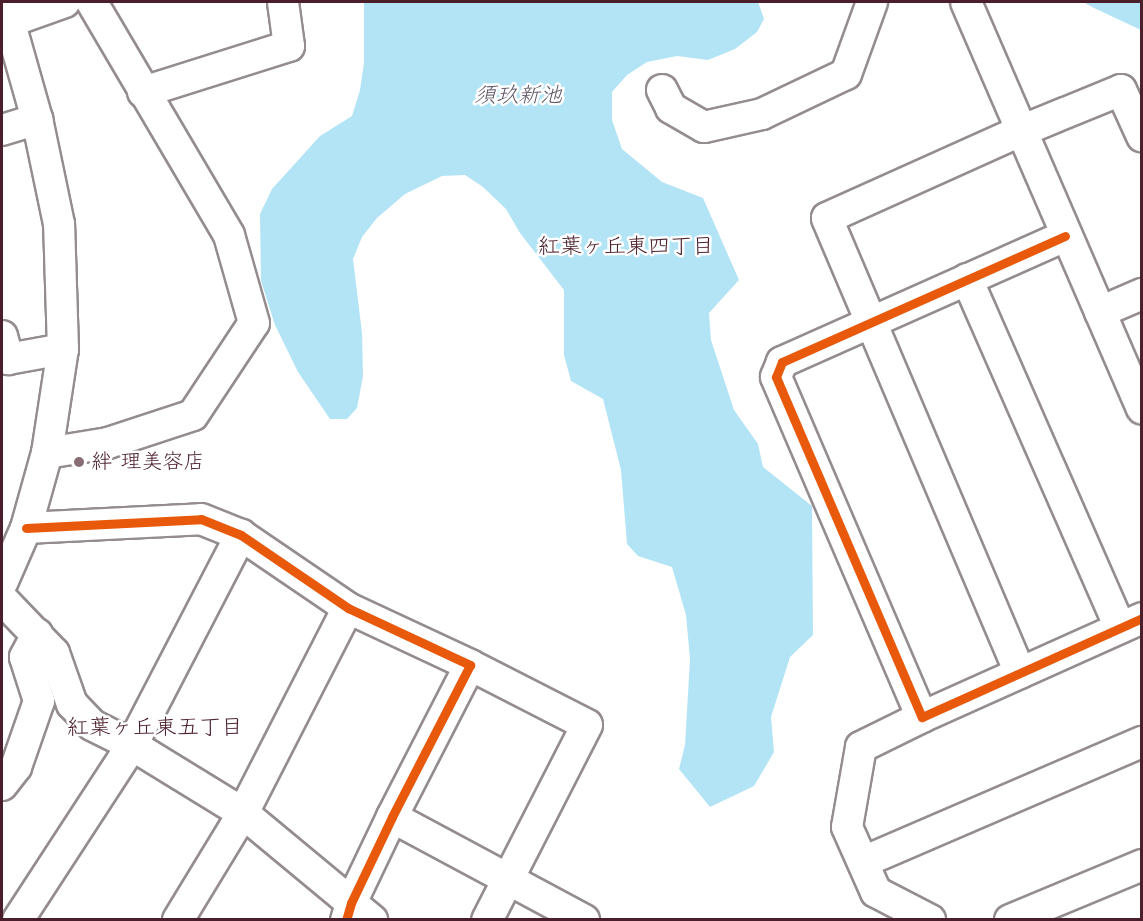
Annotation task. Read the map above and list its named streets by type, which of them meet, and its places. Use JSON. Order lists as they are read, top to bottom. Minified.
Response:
{"districts":["紅葉ヶ丘東四丁目","紅葉ヶ丘東五丁目"],"water":["須玖新池"],"places":["絆 理美容店"]}
